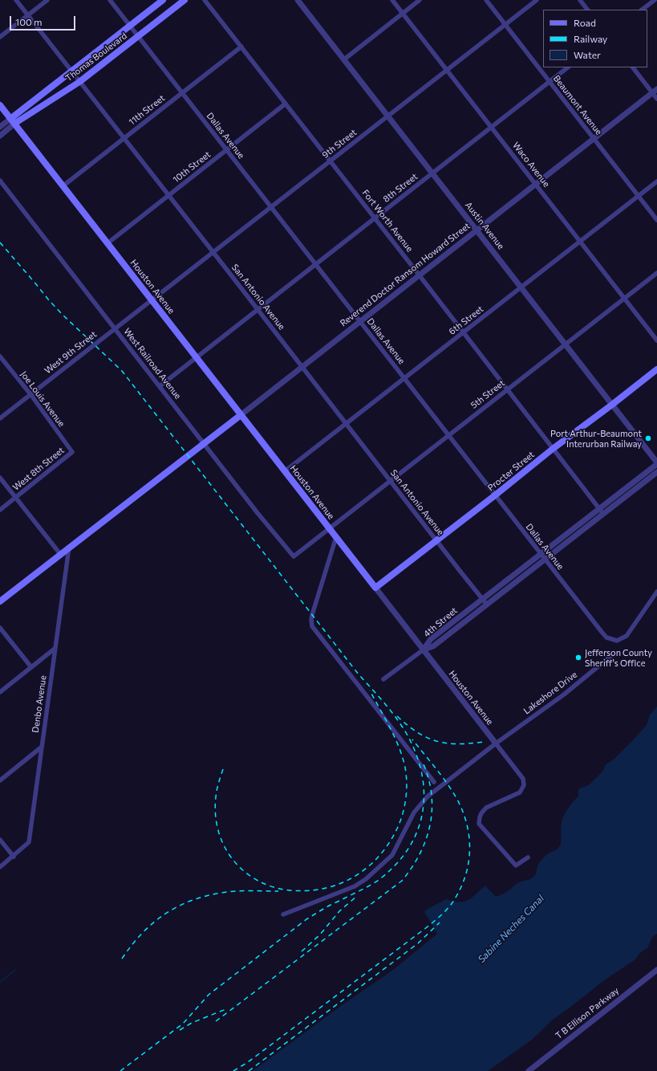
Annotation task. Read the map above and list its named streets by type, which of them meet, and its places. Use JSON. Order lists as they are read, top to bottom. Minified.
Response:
{"streets":{"main road":["Thomas Boulevard","Houston Avenue","Procter Street"],"street":["Beaumont Avenue","11th Street","Dallas Avenue","9th Street","Waco Avenue","10th Street","8th Street","Fort Worth Avenue","Austin Avenue","Reverend Doctor Ransom Howard Street","San Antonio Avenue","6th Street","West 9th Street","West Railroad Avenue","5th Street","Joe Louis Avenue","West 8th Street","4th Street","Lakeshore Drive","Denbo Avenue","T B Ellison Parkway"]},"crossings":[["Thomas Boulevard","Dallas Avenue"],["Thomas Boulevard","Houston Avenue"],["Thomas Boulevard","San Antonio Avenue"],["Beaumont Avenue","9th Street"],["Beaumont Avenue","8th Street"],["Beaumont Avenue","Reverend Doctor Ransom Howard Street"],["Beaumont Avenue","6th Street"],["11th Street","Dallas Avenue"],["11th Street","Fort Worth Avenue"],["11th Street","Houston Avenue"],["11th Street","San Antonio Avenue"],["Dallas Avenue","9th Street"],["Dallas Avenue","10th Street"],["Dallas Avenue","8th Street"],["Dallas Avenue","Reverend Doctor Ransom Howard Street"],["Dallas Avenue","6th Street"],["Dallas Avenue","5th Street"],["Dallas Avenue","Procter Street"],["Dallas Avenue","4th Street"],["9th Street","Waco Avenue"],["9th Street","Fort Worth Avenue"],["9th Street","Austin Avenue"],["9th Street","Houston Avenue"],["9th Street","San Antonio Avenue"],["9th Street","West 9th Street"],["Waco Avenue","8th Street"],["Waco Avenue","Reverend Doctor Ransom Howard Street"],["Waco Avenue","6th Street"],["Waco Avenue","5th Street"],["10th Street","Fort Worth Avenue"],["10th Street","Houston Avenue"],["10th Street","San Antonio Avenue"],["8th Street","Fort Worth Avenue"],["8th Street","Austin Avenue"],["8th Street","Houston Avenue"],["8th Street","San Antonio Avenue"],["Fort Worth Avenue","Reverend Doctor Ransom Howard Street"],["Fort Worth Avenue","6th Street"],["Fort Worth Avenue","5th Street"],["Fort Worth Avenue","Procter Street"],["Fort Worth Avenue","4th Street"],["Austin Avenue","Reverend Doctor Ransom Howard Street"],["Austin Avenue","6th Street"],["Austin Avenue","5th Street"],["Austin Avenue","Procter Street"],["Austin Avenue","4th Street"],["Reverend Doctor Ransom Howard Street","Houston Avenue"],["Reverend Doctor Ransom Howard Street","San Antonio Avenue"],["Houston Avenue","6th Street"],["Houston Avenue","West 9th Street"],["Houston Avenue","5th Street"],["Houston Avenue","Procter Street"],["Houston Avenue","4th Street"],["Houston Avenue","Lakeshore Drive"],["San Antonio Avenue","6th Street"],["San Antonio Avenue","5th Street"],["San Antonio Avenue","Procter Street"],["San Antonio Avenue","4th Street"],["West 9th Street","West Railroad Avenue"],["West 9th Street","Joe Louis Avenue"],["West Railroad Avenue","5th Street"],["Joe Louis Avenue","West 8th Street"]],"water":["Sabine Neches Canal"],"places":["Port Arthur-Beaumont Interurban Railway","Jefferson County Sheriff's Office"],"legend":["Road","Railway","Water"],"scale_bar":"100 m"}
